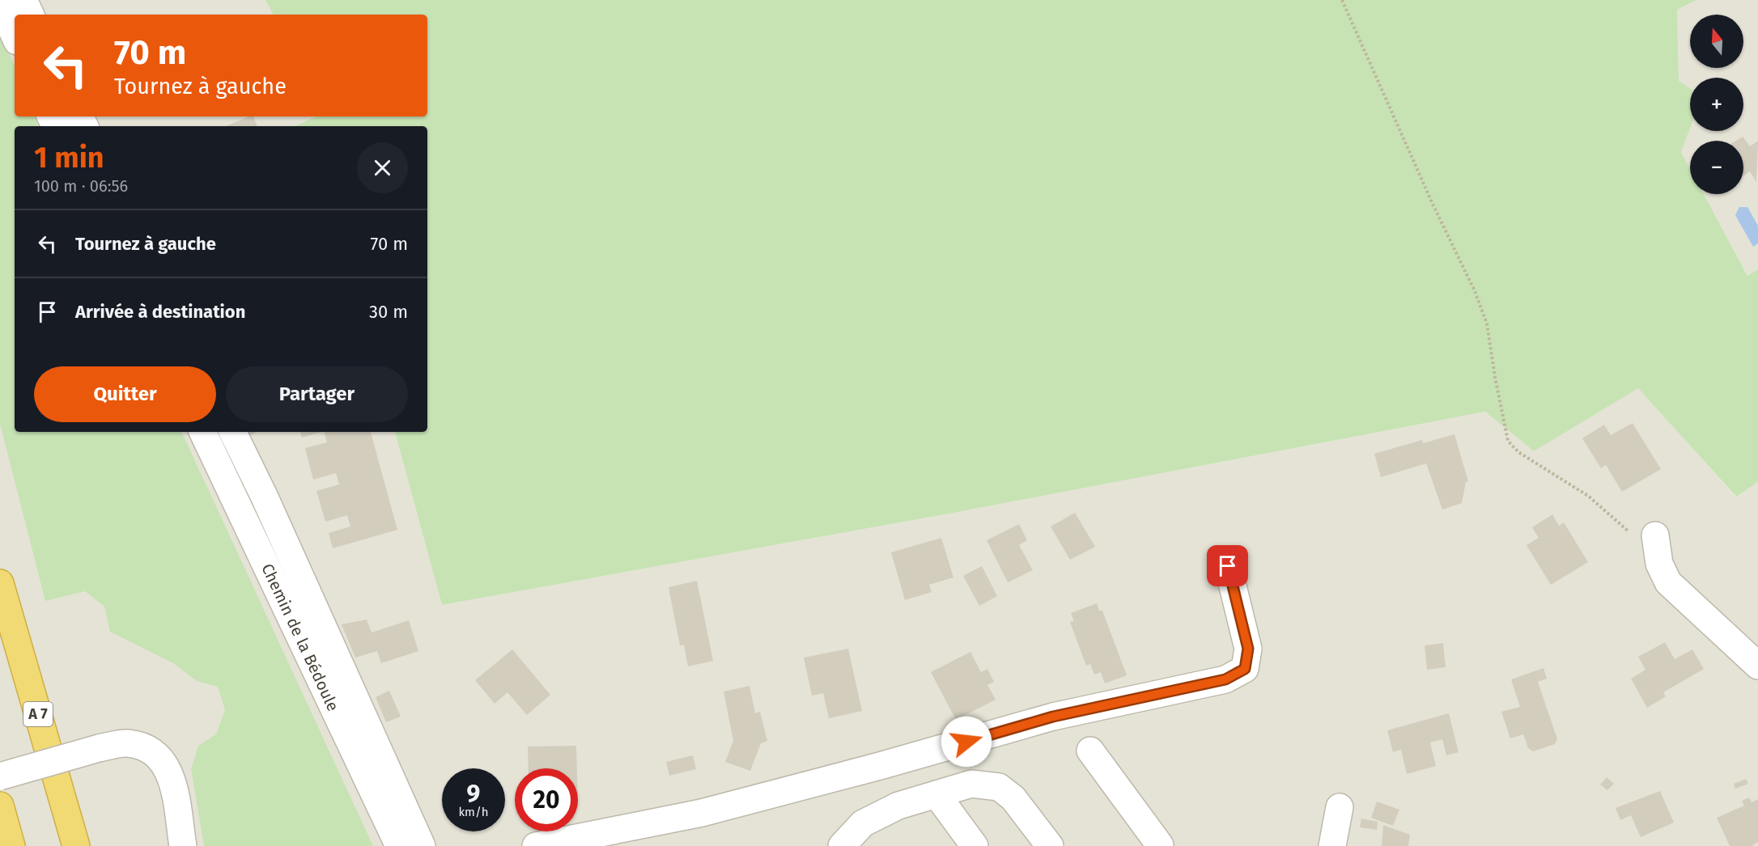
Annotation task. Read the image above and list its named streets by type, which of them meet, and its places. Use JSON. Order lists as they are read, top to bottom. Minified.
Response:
{"streets":{"highway":["A 7"],"street":["Chemin de la Bédoule"]},"north":"top","page":{"map_buttons":["+","−"],"turn":["70 m","Tournez à gauche"],"heading":["1 min","100 m · 06:56"],"list":[{"name":"Tournez à gauche","value":"70 m"},{"name":"Arrivée à destination","value":"30 m"}],"buttons":["Quitter","Partager"],"speed":"9 km/h","limit":"20"}}
